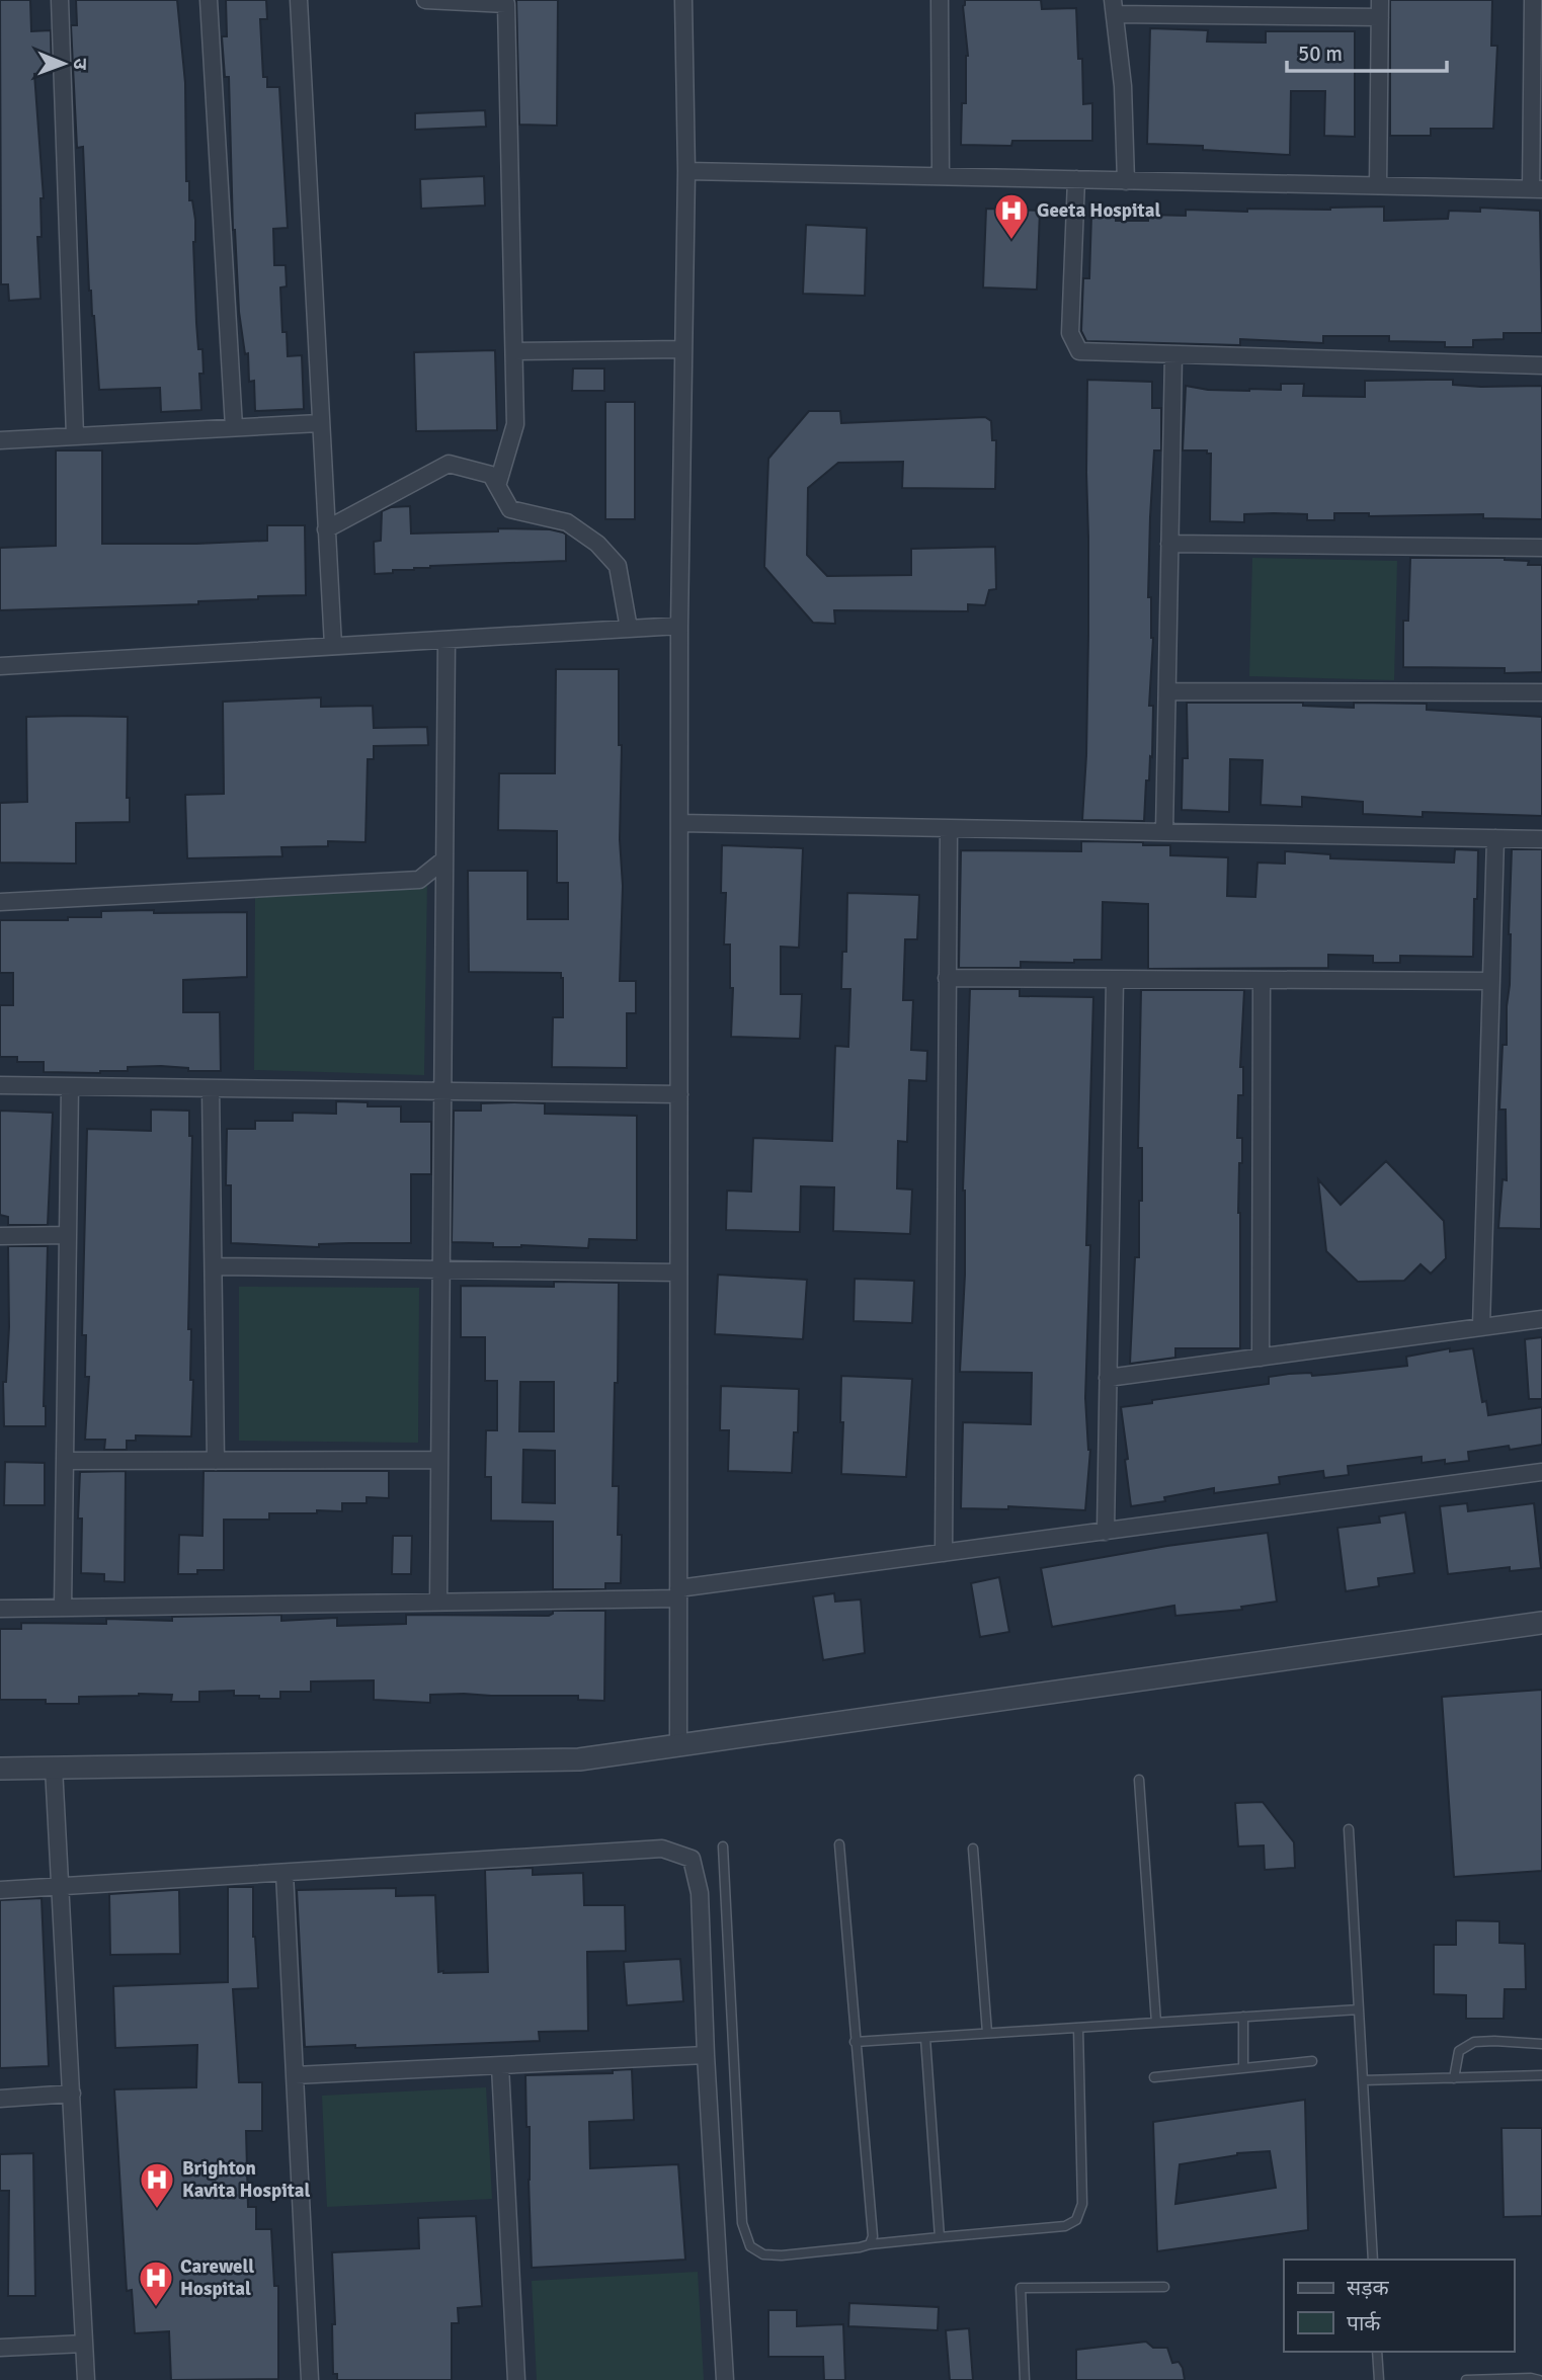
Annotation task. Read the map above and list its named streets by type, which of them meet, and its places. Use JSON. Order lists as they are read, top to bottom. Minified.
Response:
{"places":{"hospital":["Geeta Hospital","Brighton Kavita Hospital","Carewell Hospital"]},"legend":["सड़क","पार्क"],"scale_bar":"50 m","north":"right"}
